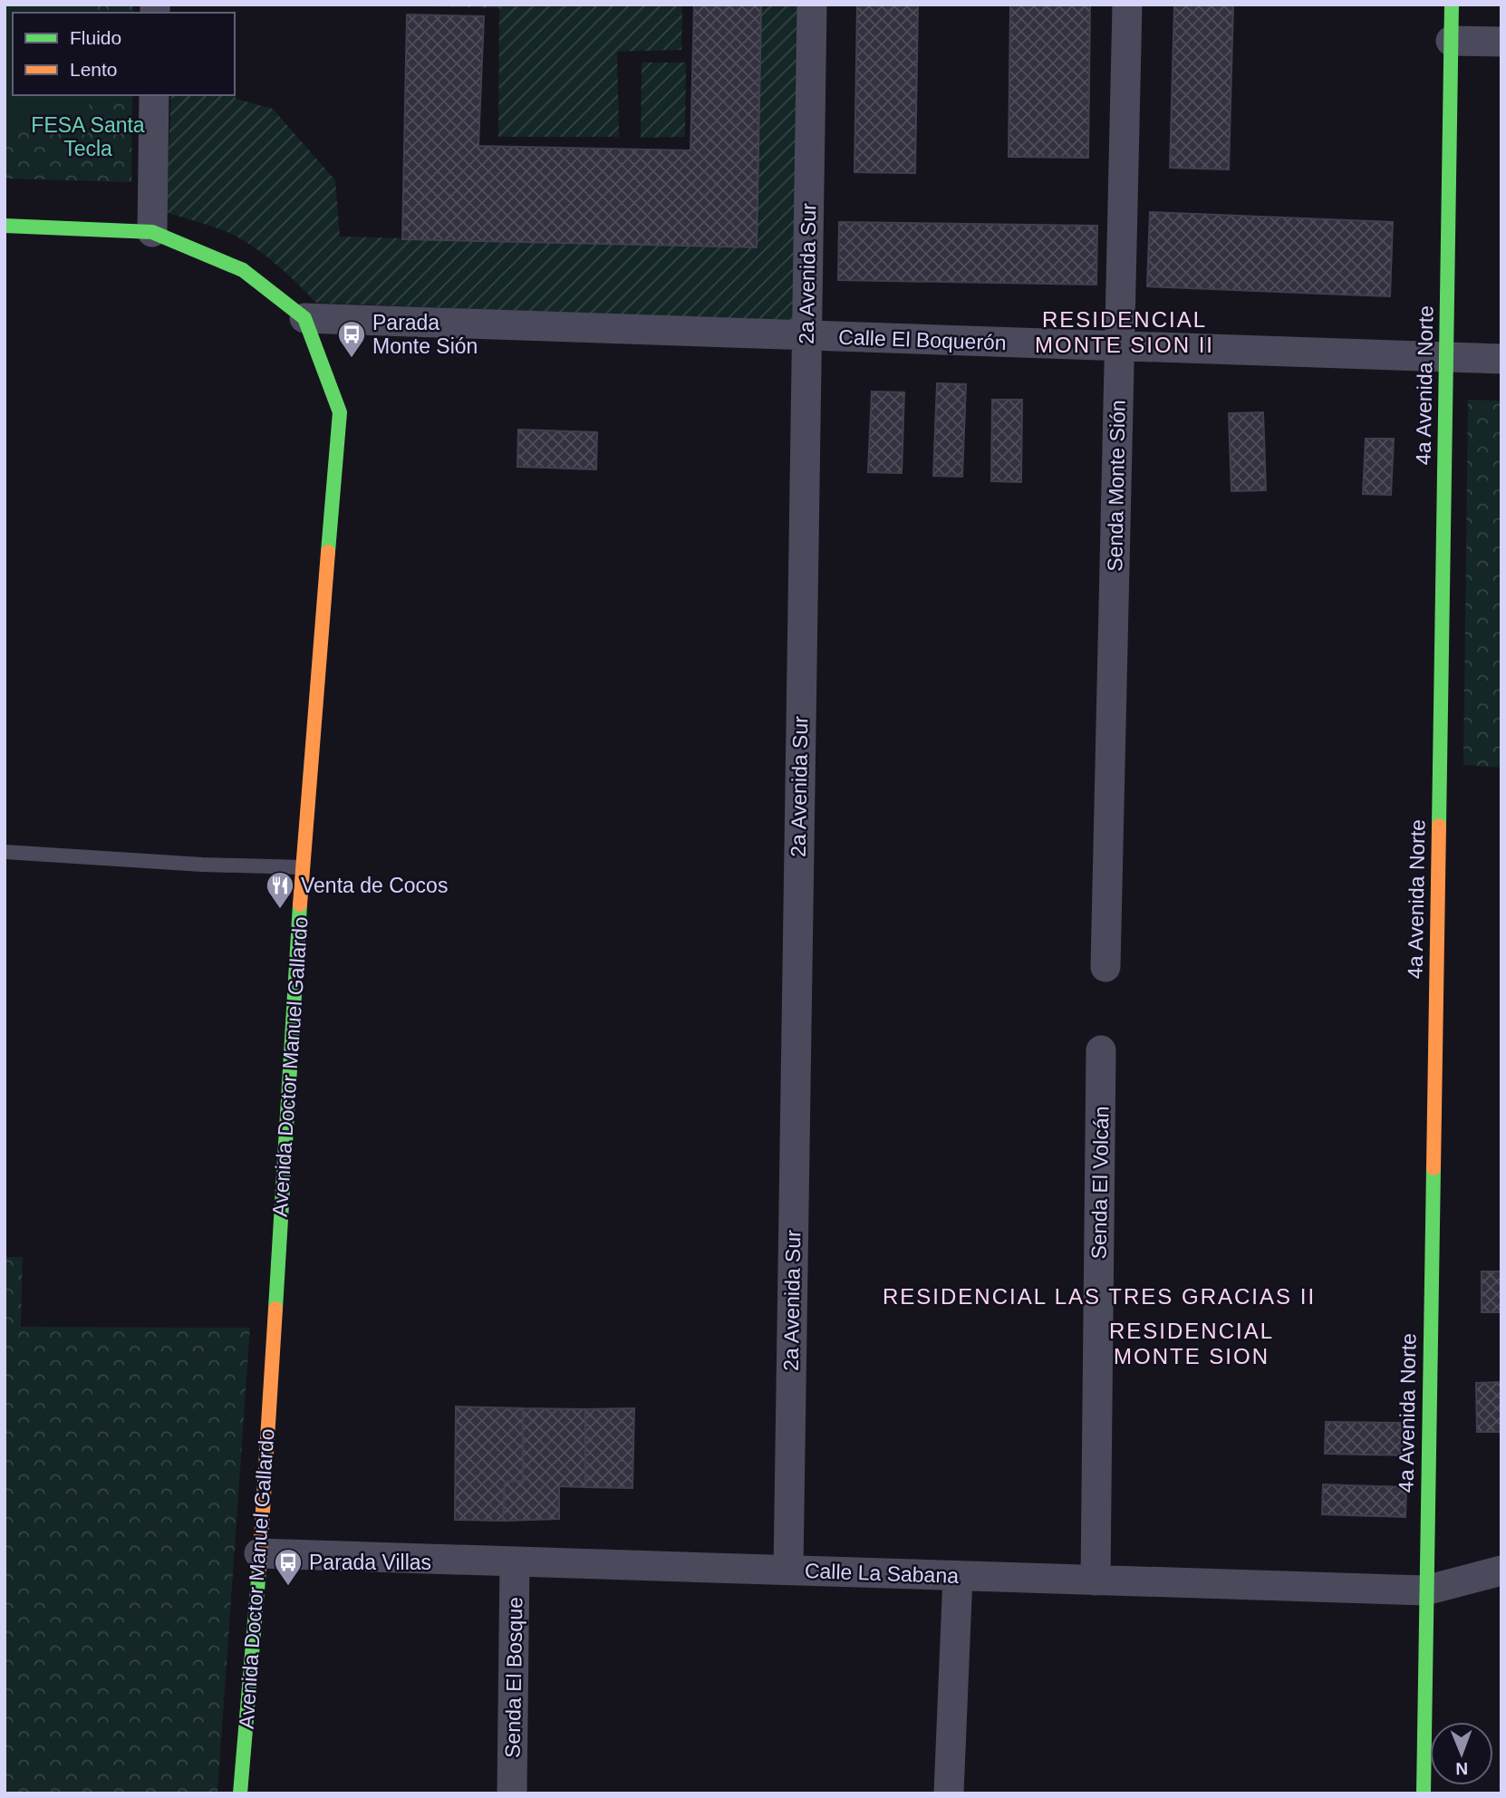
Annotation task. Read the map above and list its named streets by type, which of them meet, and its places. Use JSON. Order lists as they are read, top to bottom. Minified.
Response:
{"streets":{"street":["2a Avenida Sur","Calle El Boquerón","4a Avenida Norte","Senda Monte Sión","Avenida Doctor Manuel Gallardo","Senda El Volcán","Calle La Sabana","Senda El Bosque"]},"crossings":[["2a Avenida Sur","Calle El Boquerón"],["2a Avenida Sur","Calle La Sabana"],["Calle El Boquerón","4a Avenida Norte"],["Calle El Boquerón","Senda Monte Sión"],["Calle El Boquerón","Avenida Doctor Manuel Gallardo"],["4a Avenida Norte","Calle La Sabana"],["Avenida Doctor Manuel Gallardo","Calle La Sabana"],["Senda El Volcán","Calle La Sabana"],["Calle La Sabana","Senda El Bosque"]],"districts":["RESIDENCIAL MONTE SION II","RESIDENCIAL LAS TRES GRACIAS II","RESIDENCIAL MONTE SION"],"parks":["FESA Santa Tecla"],"places":{"bus stop":["Parada Monte Sión","Parada Villas"],"restaurant":["Venta de Cocos"]},"legend":["Fluido","Lento"],"north":"bottom"}
